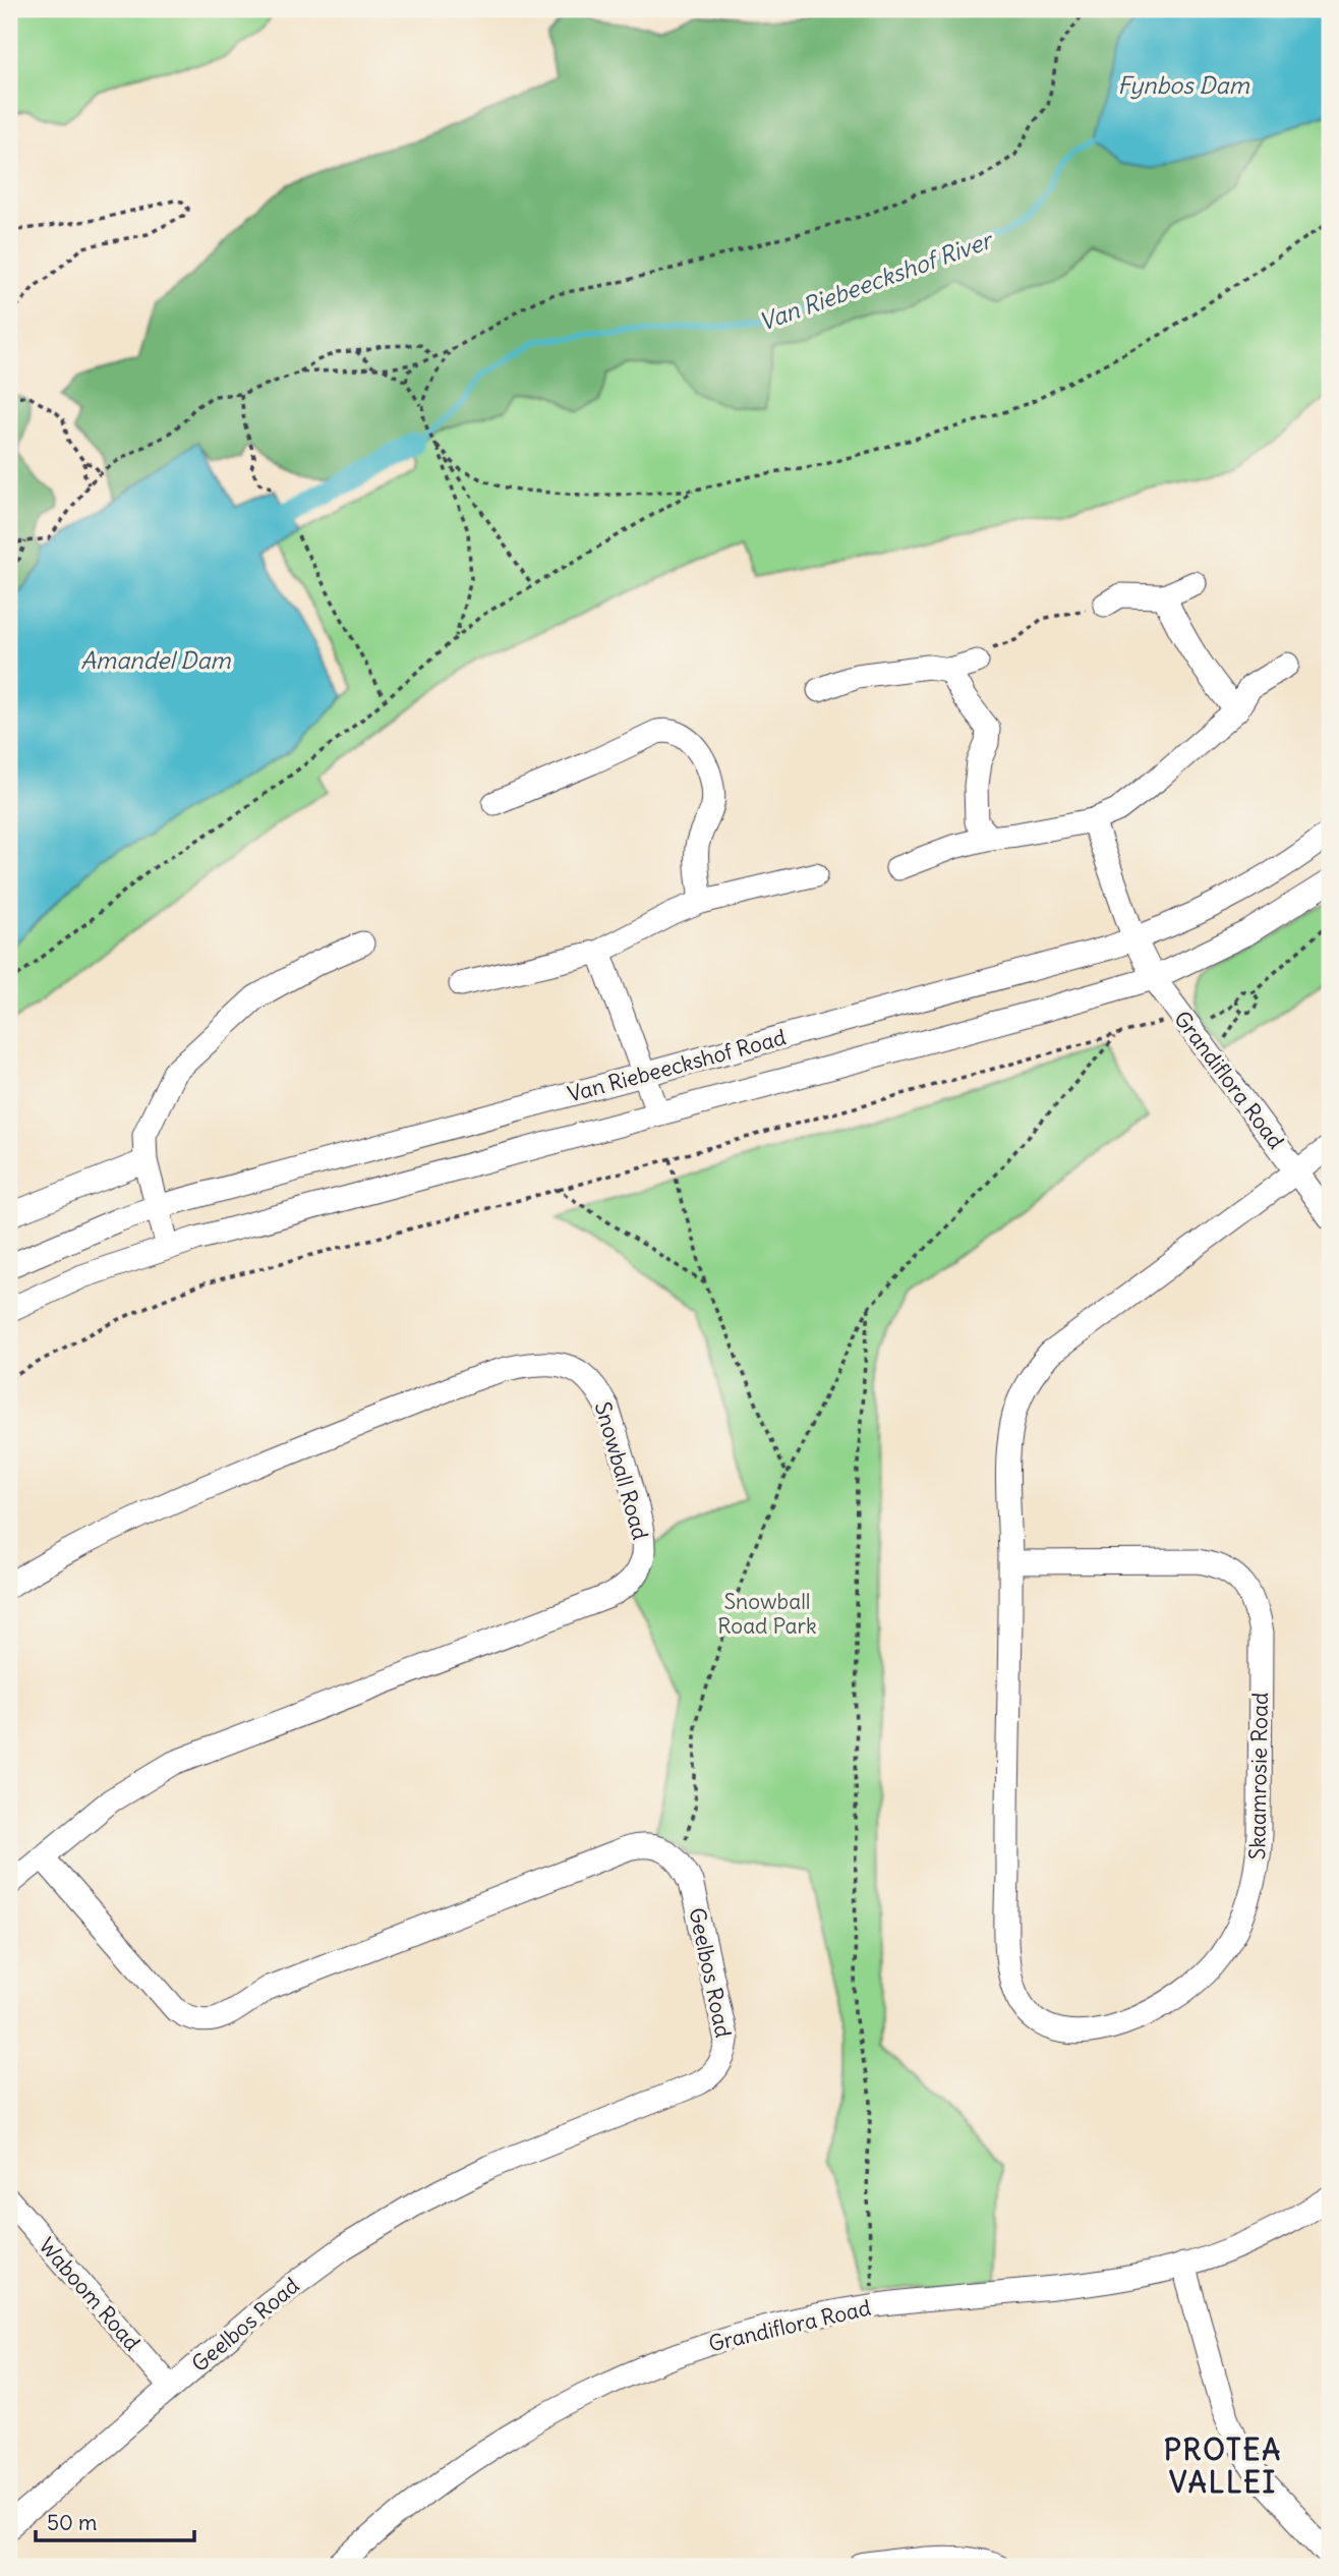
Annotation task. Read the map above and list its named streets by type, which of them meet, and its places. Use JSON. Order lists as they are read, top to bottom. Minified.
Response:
{"streets":{"street":["Van Riebeeckshof Road","Grandiflora Road","Snowball Road","Skaamrosie Road","Geelbos Road","Waboom Road"]},"crossings":[["Van Riebeeckshof Road","Grandiflora Road"],["Grandiflora Road","Skaamrosie Road"],["Geelbos Road","Waboom Road"]],"districts":["PROTEA VALLEI"],"water":["Fynbos Dam","Van Riebeeckshof River","Amandel Dam"],"parks":["Snowball Road Park"],"scale_bar":"50 m"}
